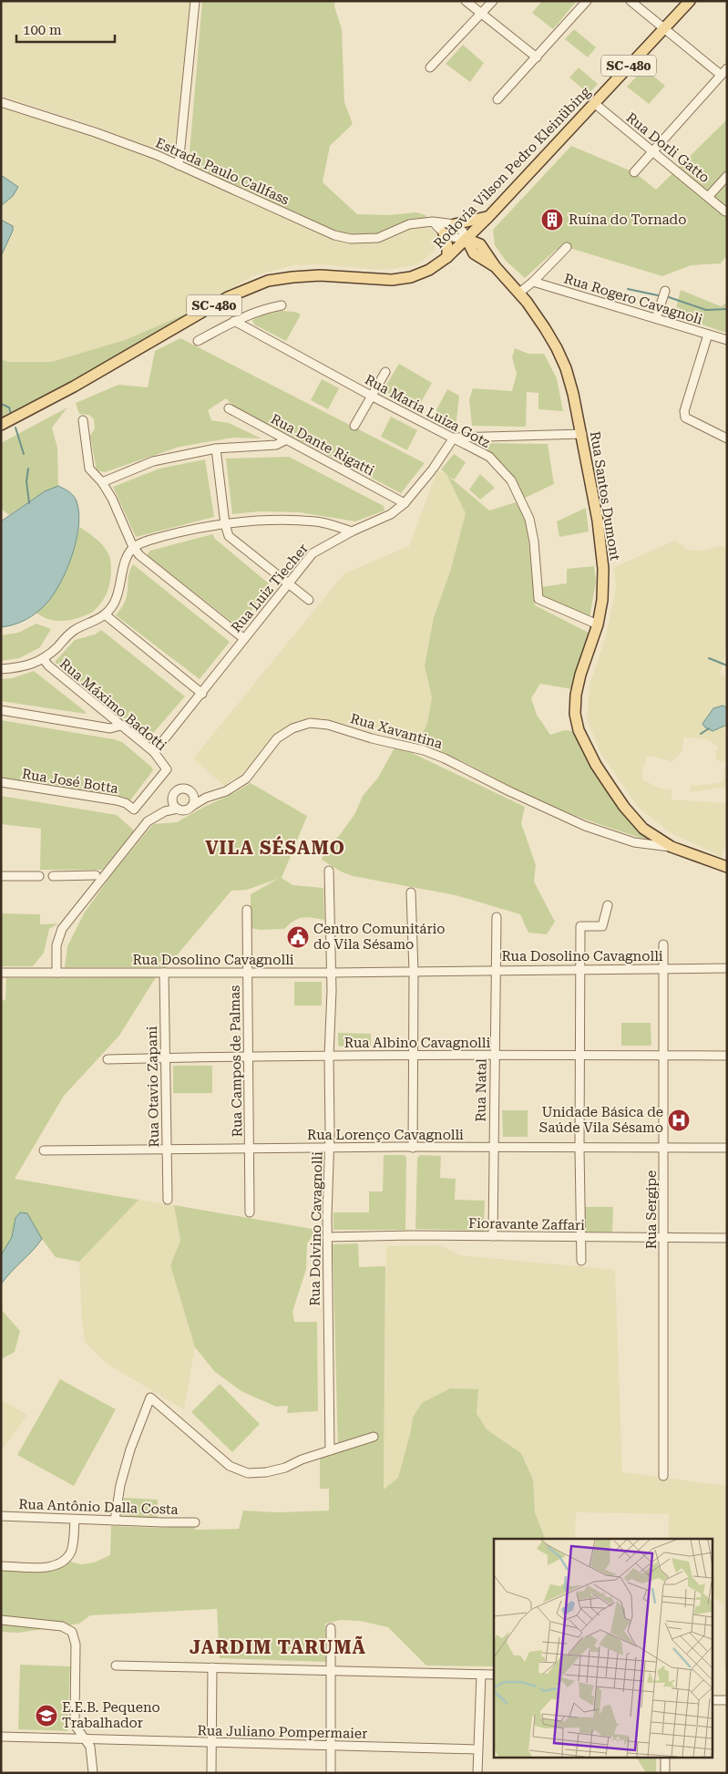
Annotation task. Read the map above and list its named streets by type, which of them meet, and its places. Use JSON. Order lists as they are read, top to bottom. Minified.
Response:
{"streets":{"main road":["SC-480","Rodovia Vilson Pedro Kleinübing","Rua Santos Dumont"],"street":["Rua Dorli Gatto","Estrada Paulo Callfass","Rua Rogero Cavagnoli","Rua Maria Luiza Gotz","Rua Dante Rigatti","Rua Luiz Tiecher","Rua Máximo Badotti","Rua Xavantina","Rua José Botta","Rua Dosolino Cavagnolli","Rua Albino Cavagnolli","Rua Campos de Palmas","Rua Otavio Zapani","Rua Natal","Rua Lorenço Cavagnolli","Rua Sergipe","Fioravante Zaffari","Rua Dolvino Cavagnolli","Rua Antônio Dalla Costa","Rua Juliano Pompermaier"]},"crossings":[["Rua Dorli Gatto","Rodovia Vilson Pedro Kleinübing"],["Rodovia Vilson Pedro Kleinübing","Rua Santos Dumont"],["Rua Maria Luiza Gotz","Rua Santos Dumont"],["Rua Maria Luiza Gotz","Rua Luiz Tiecher"],["Rua Dante Rigatti","Rua Luiz Tiecher"],["Rua Santos Dumont","Rua Xavantina"],["Rua Luiz Tiecher","Rua Máximo Badotti"],["Rua Máximo Badotti","Rua José Botta"],["Rua Dosolino Cavagnolli","Rua Campos de Palmas"],["Rua Dosolino Cavagnolli","Rua Otavio Zapani"],["Rua Dosolino Cavagnolli","Rua Natal"],["Rua Dosolino Cavagnolli","Rua Sergipe"],["Rua Dosolino Cavagnolli","Rua Dolvino Cavagnolli"],["Rua Albino Cavagnolli","Rua Campos de Palmas"],["Rua Albino Cavagnolli","Rua Otavio Zapani"],["Rua Albino Cavagnolli","Rua Natal"],["Rua Albino Cavagnolli","Rua Sergipe"],["Rua Albino Cavagnolli","Rua Dolvino Cavagnolli"],["Rua Campos de Palmas","Rua Lorenço Cavagnolli"],["Rua Otavio Zapani","Rua Lorenço Cavagnolli"],["Rua Natal","Rua Lorenço Cavagnolli"],["Rua Natal","Fioravante Zaffari"],["Rua Lorenço Cavagnolli","Rua Sergipe"],["Rua Lorenço Cavagnolli","Rua Dolvino Cavagnolli"],["Rua Sergipe","Fioravante Zaffari"],["Fioravante Zaffari","Rua Dolvino Cavagnolli"]],"districts":["VILA SÉSAMO","JARDIM TARUMÃ"],"places":{"building":["Ruína do Tornado"],"public building":["Centro Comunitário do Vila Sésamo"],"hospital":["Unidade Básica de Saúde Vila Sésamo"],"school or university":["E.E.B. Pequeno Trabalhador"]},"scale_bar":"100 m"}
